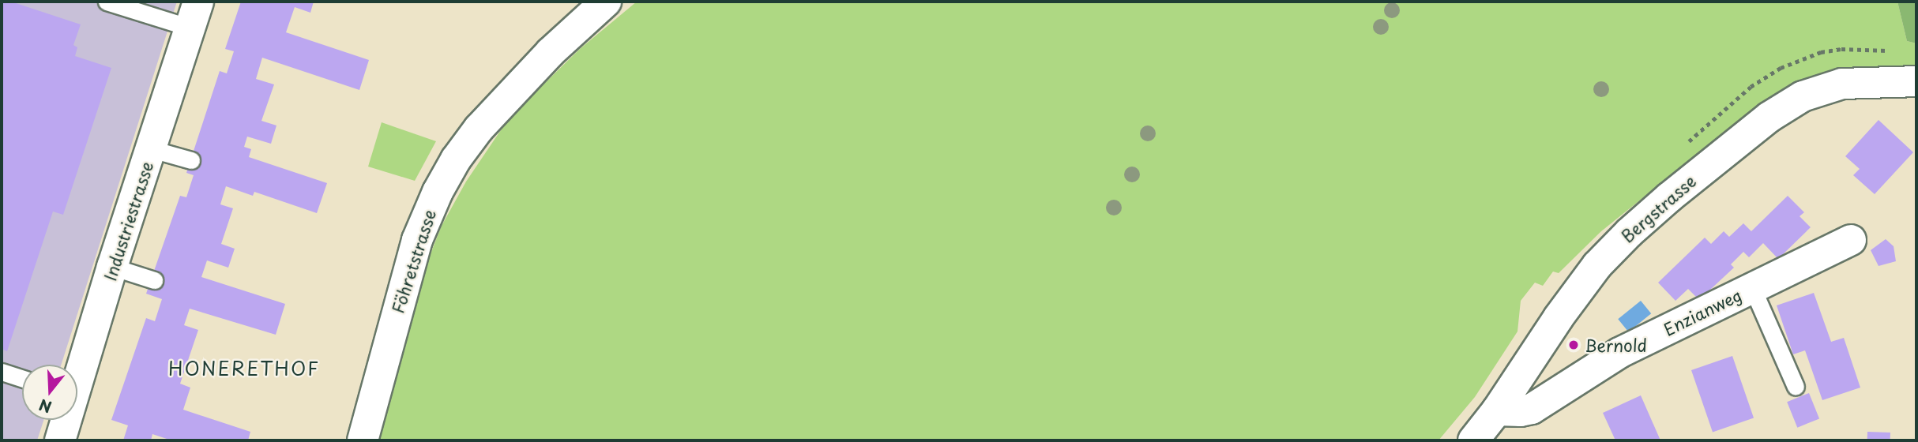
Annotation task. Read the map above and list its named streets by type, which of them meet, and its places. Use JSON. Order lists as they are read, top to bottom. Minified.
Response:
{"streets":{"street":["Bergstrasse","Industriestrasse","Föhretstrasse","Enzianweg"]},"crossings":[["Bergstrasse","Enzianweg"]],"districts":["HONERETHOF"],"places":["Bernold"],"north":"bottom"}
